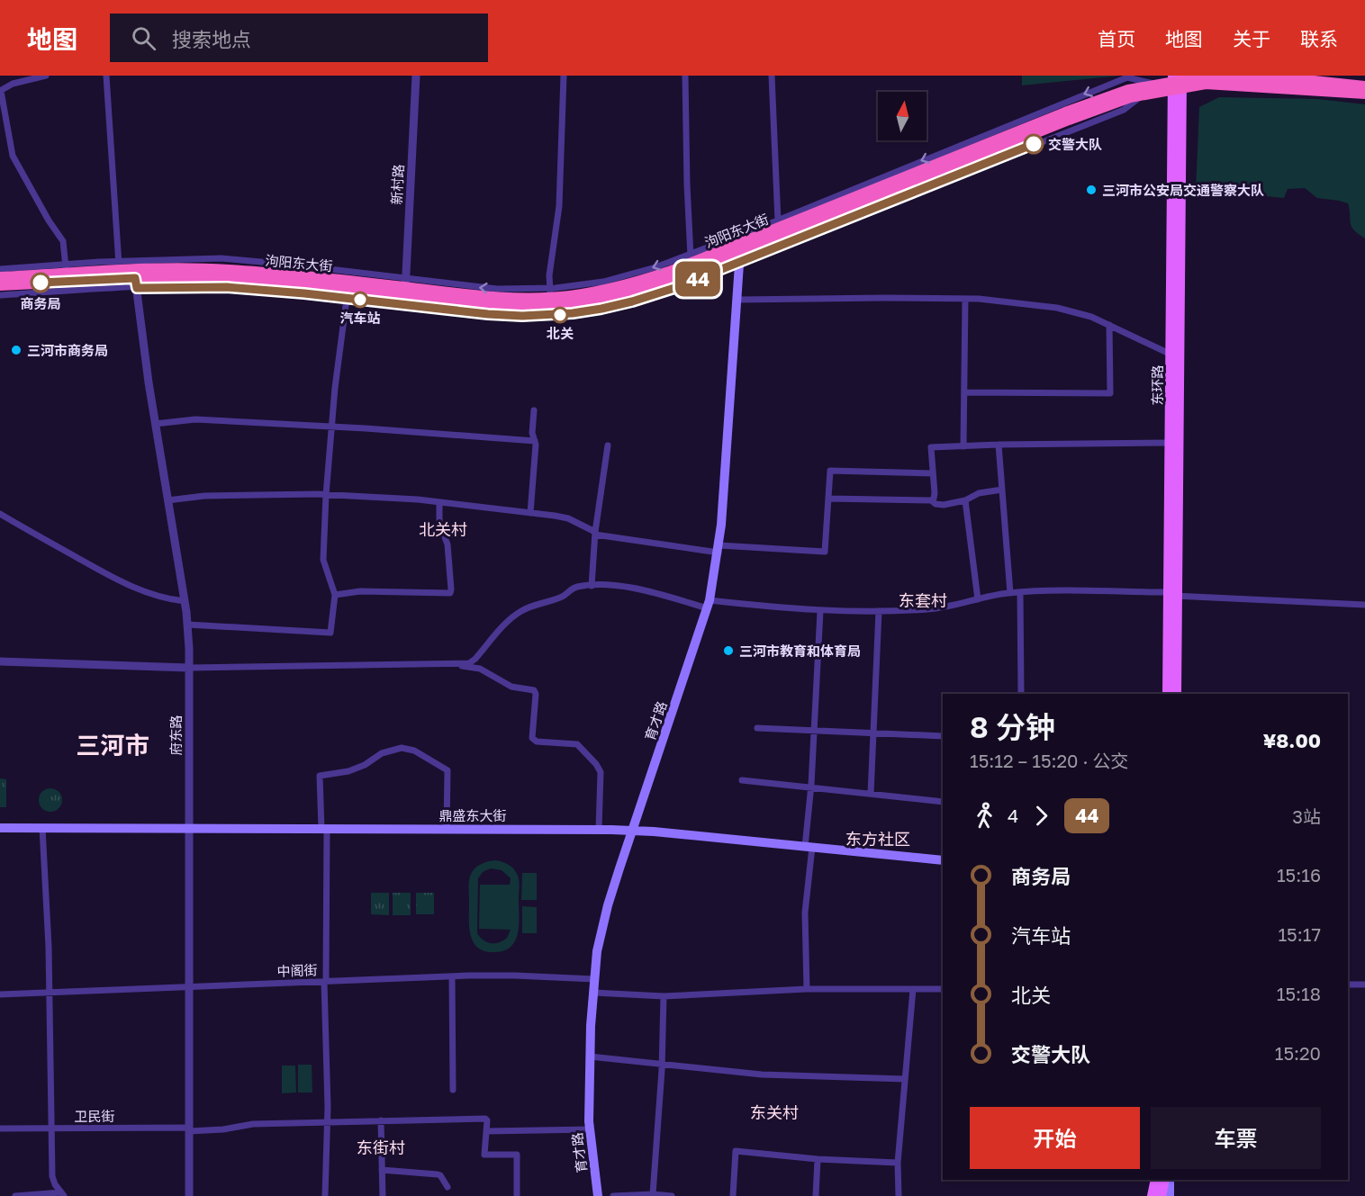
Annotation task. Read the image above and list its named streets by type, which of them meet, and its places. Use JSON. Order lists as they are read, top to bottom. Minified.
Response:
{"streets":{"highway":["泃阳东大街"],"main road":["东环路","育才路","鼎盛东大街"],"street":["新村路","府东路","中阁街","卫民街"]},"crossings":[["新村路","泃阳东大街"],["泃阳东大街","东环路"],["泃阳东大街","育才路"],["泃阳东大街","府东路"],["育才路","鼎盛东大街"],["育才路","中阁街"],["府东路","鼎盛东大街"],["府东路","中阁街"],["府东路","卫民街"]],"districts":["北关村","东套村","三河市","东方社区","东关村","东街村"],"places":["交警大队","三河市公安局交通警察大队","商务局","汽车站","北关","三河市商务局","三河市教育和体育局"],"lines":["bus line 44"],"north":"top","page":{"header":"地图","search":"搜索地点","nav":["首页","地图","关于","联系"],"on_map":"44","heading":["8 分钟","15:12 – 15:20 · 公交","¥8.00"],"legs":["4","44","3站"],"list":[{"name":"商务局","value":"15:16"},{"name":"汽车站","value":"15:17"},{"name":"北关","value":"15:18"},{"name":"交警大队","value":"15:20"}],"buttons":["开始","车票"]}}
